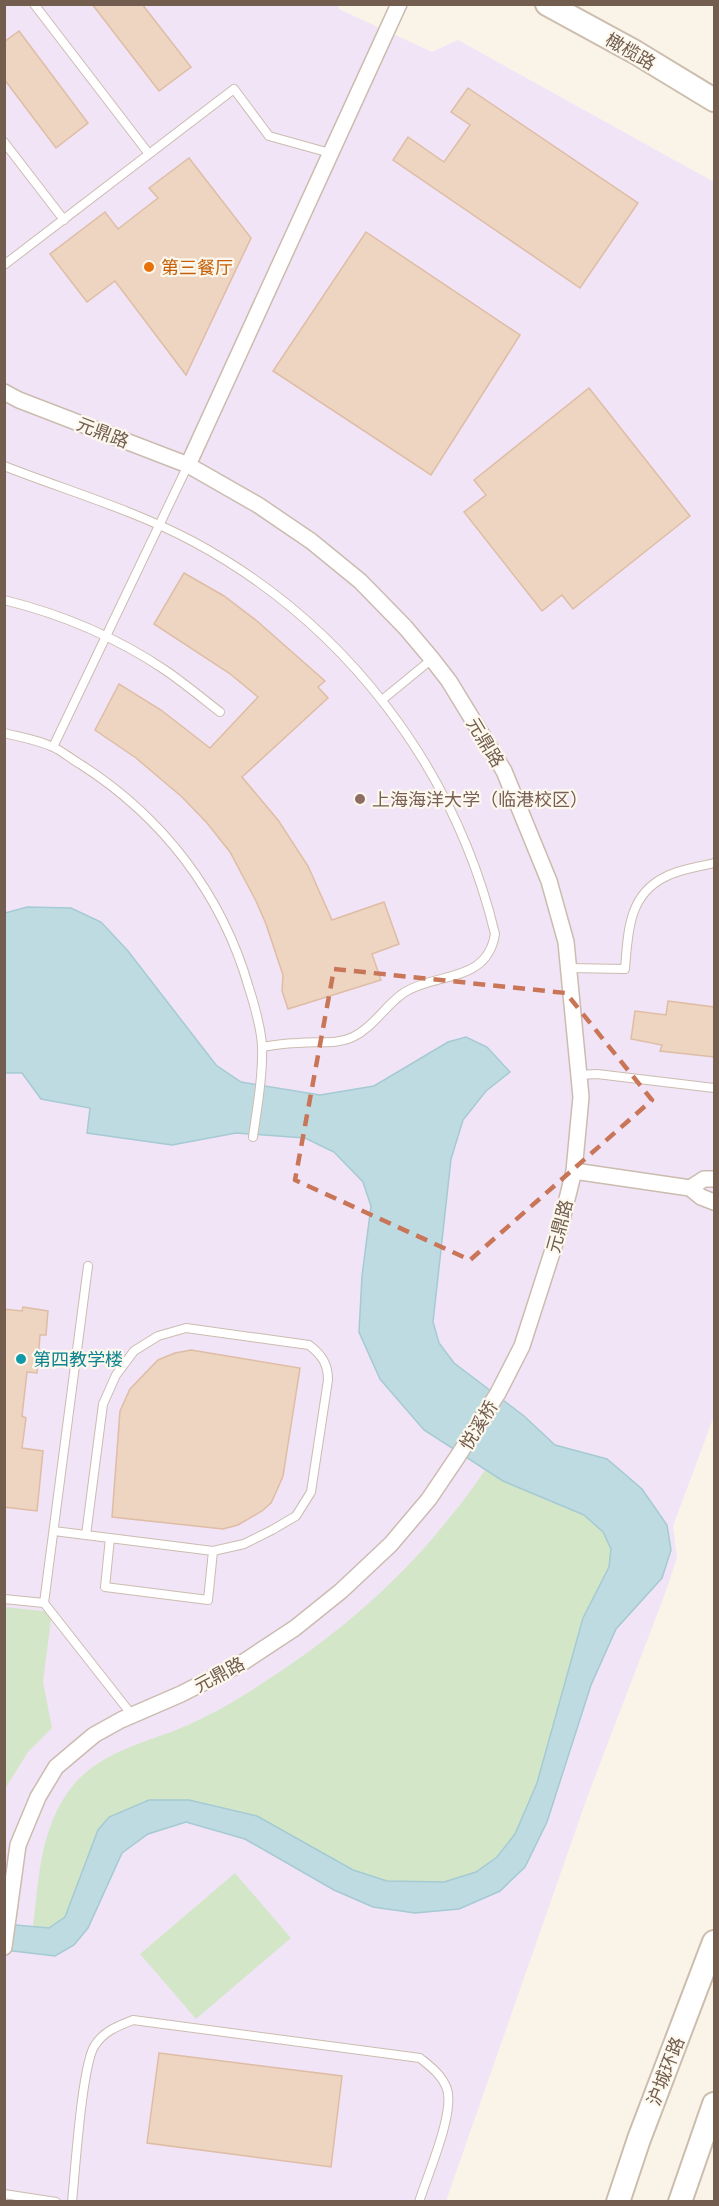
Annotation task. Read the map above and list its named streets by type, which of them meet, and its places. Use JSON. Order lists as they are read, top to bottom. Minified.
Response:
{"streets":{"main road":["橄榄路","沪城环路"],"street":["元鼎路","悦溪桥"]},"crossings":[["元鼎路","悦溪桥"]],"places":["第三餐厅","上海海洋大学（临港校区）","第四教学楼"]}
